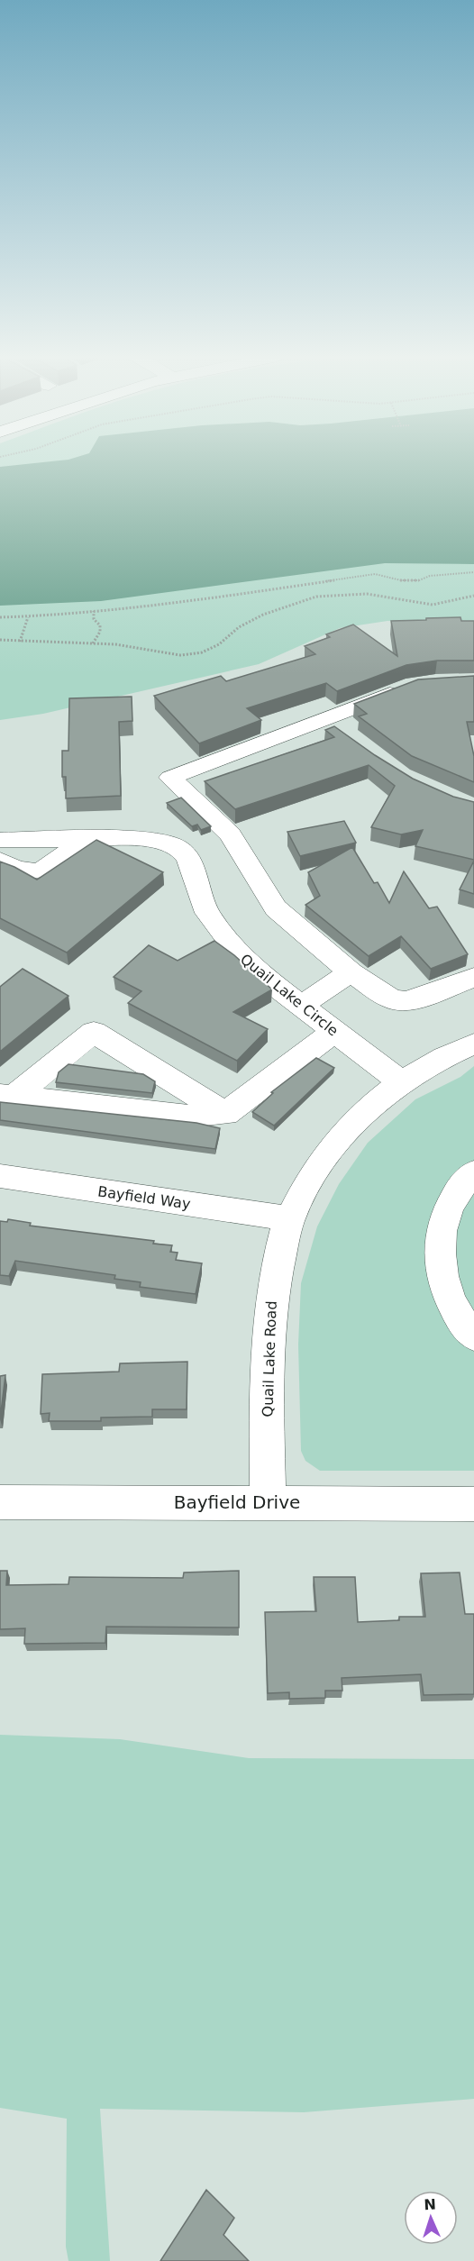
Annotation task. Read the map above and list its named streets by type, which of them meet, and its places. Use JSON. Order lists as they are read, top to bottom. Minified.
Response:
{"streets":{"street":["Quail Lake Circle","Bayfield Way","Quail Lake Road","Bayfield Drive"]},"crossings":[["Quail Lake Circle","Quail Lake Road"],["Bayfield Way","Quail Lake Road"],["Quail Lake Road","Bayfield Drive"]],"north":"top"}
